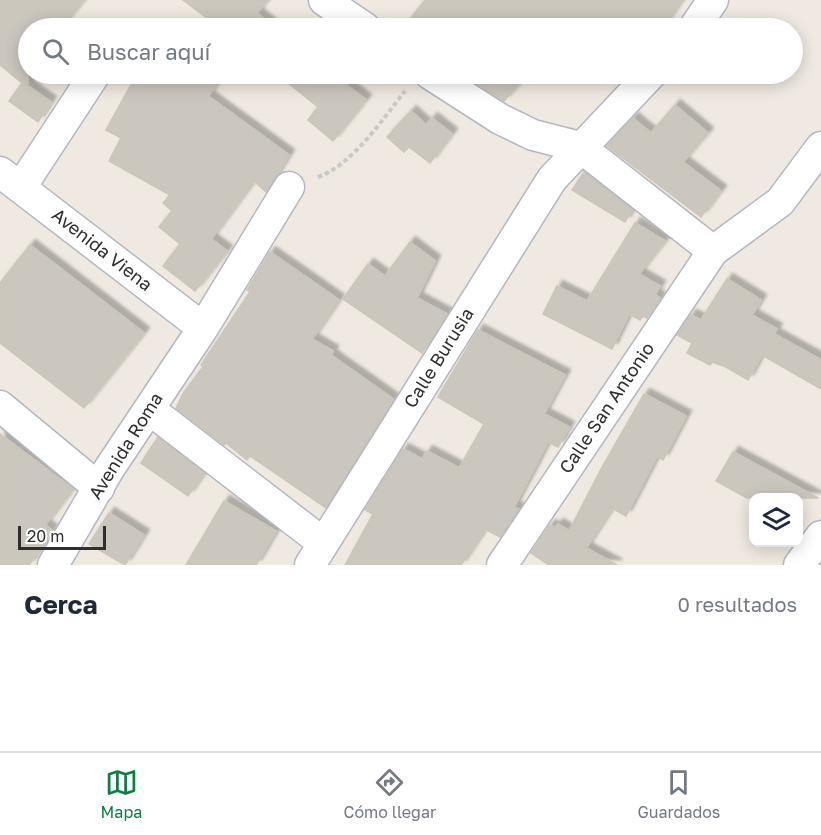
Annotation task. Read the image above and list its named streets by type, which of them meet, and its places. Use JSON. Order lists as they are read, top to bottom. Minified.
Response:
{"streets":{"street":["Avenida Viena","Calle Burusia","Calle San Antonio","Avenida Roma"]},"crossings":[["Avenida Viena","Avenida Roma"]],"scale_bar":"20 m","page":{"search":"Buscar aquí","scale":"20 m","heading":["Cerca","0 resultados"],"nav":["Mapa","Cómo llegar","Guardados"]}}
